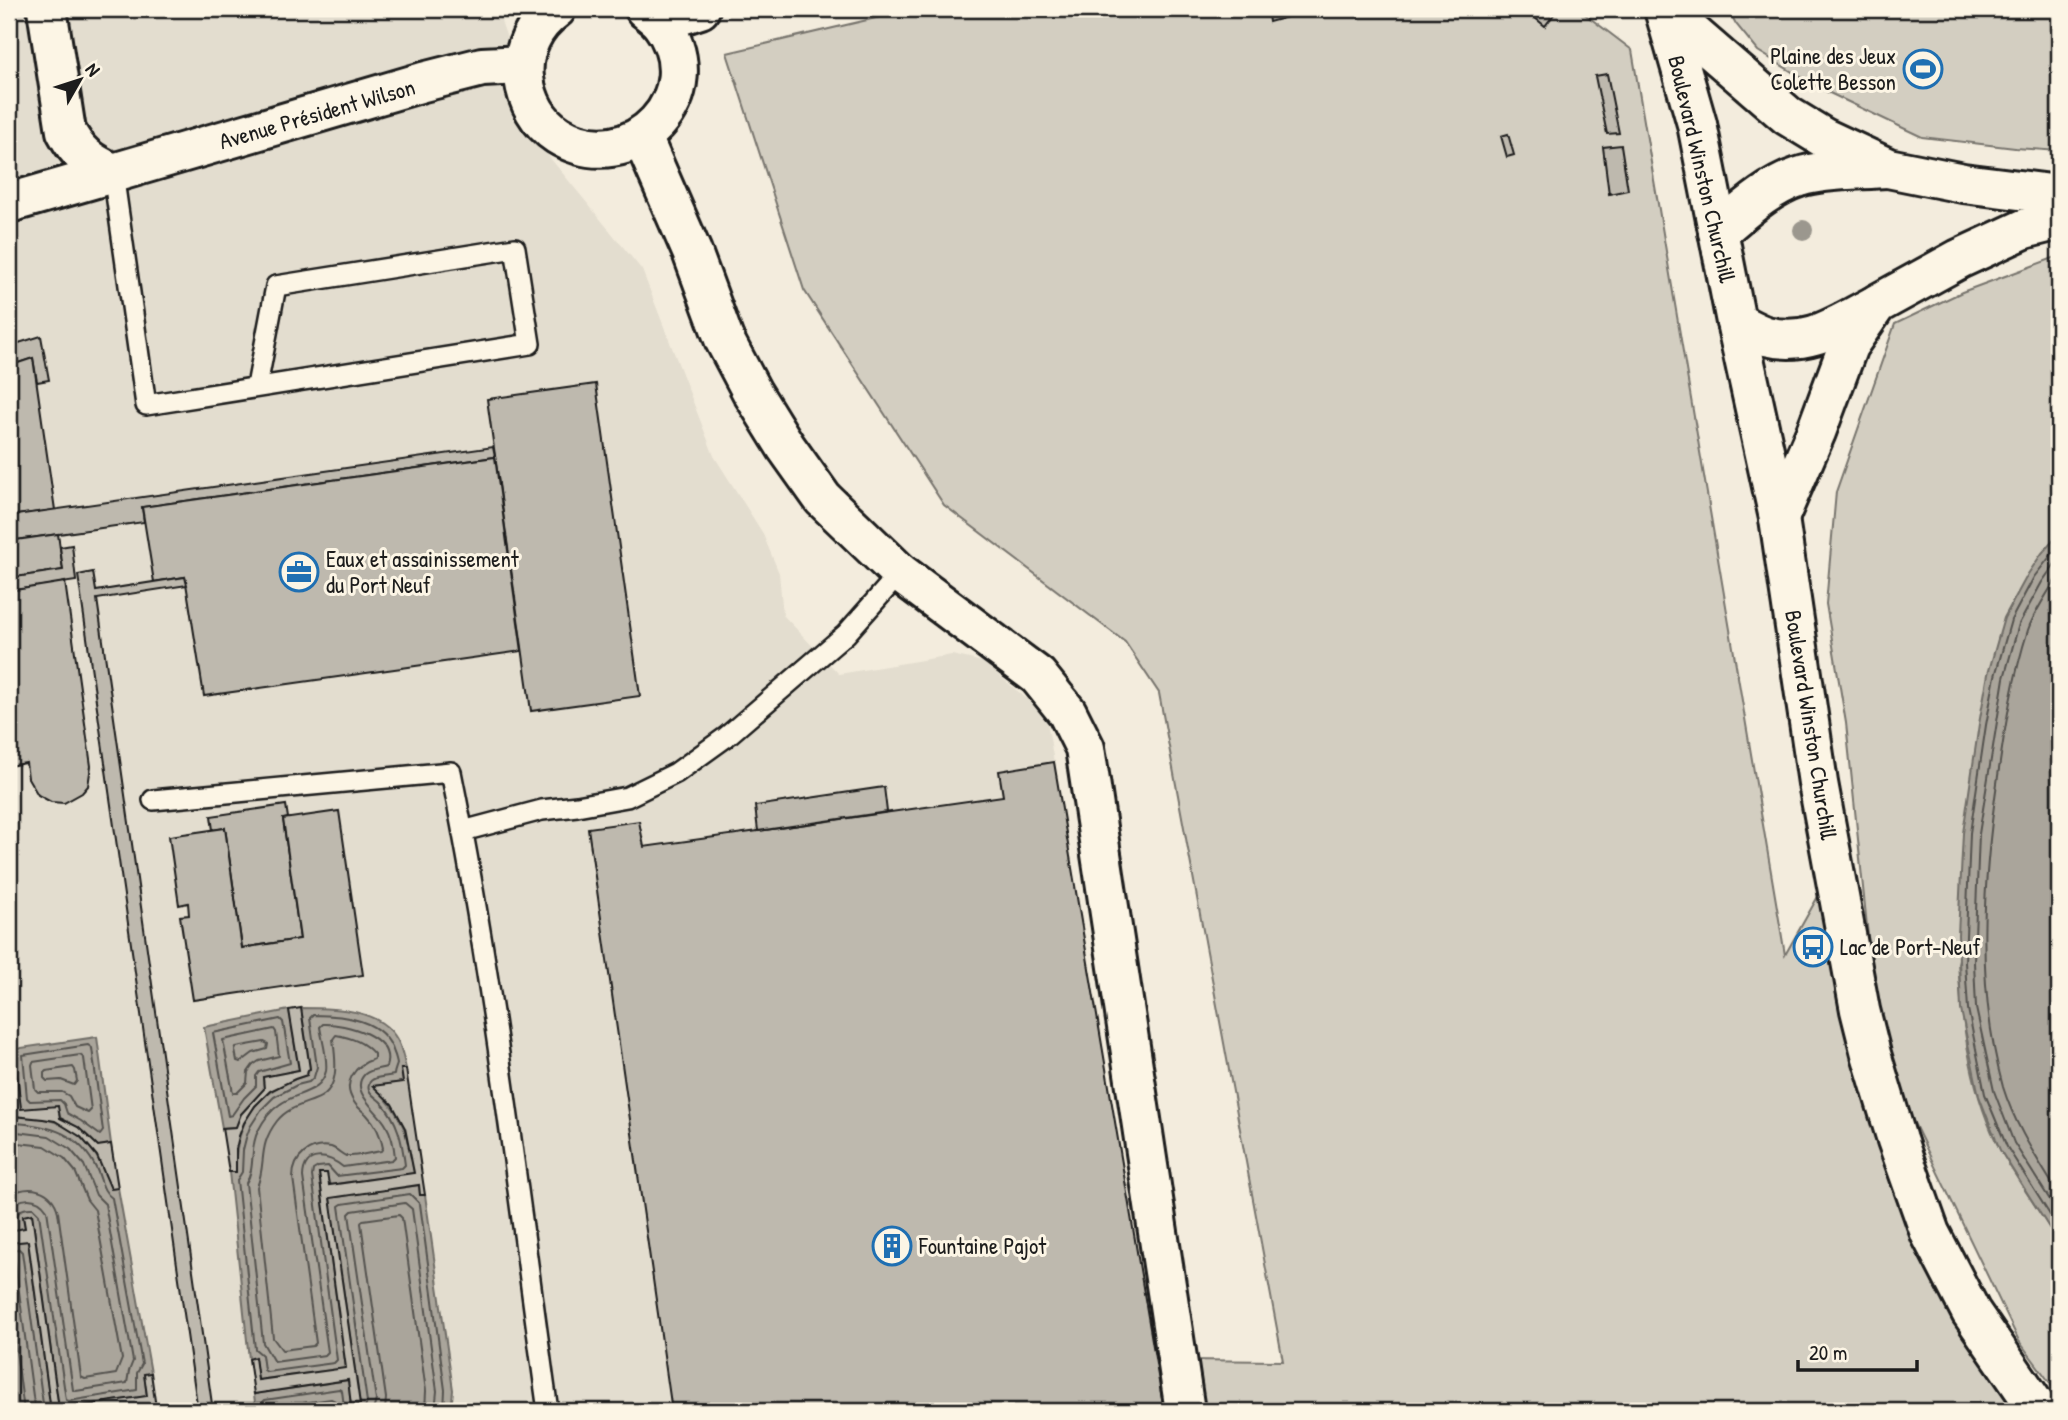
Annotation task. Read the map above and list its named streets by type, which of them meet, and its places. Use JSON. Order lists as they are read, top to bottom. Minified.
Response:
{"streets":{"street":["Avenue Président Wilson","Boulevard Winston Churchill"]},"places":{"sports":["Plaine des Jeux Colette Besson"],"office":["Eaux et assainissement du Port Neuf"],"bus stop":["Lac de Port-Neuf"],"building":["Fountaine Pajot"]},"scale_bar":"20 m","north":"top right"}
